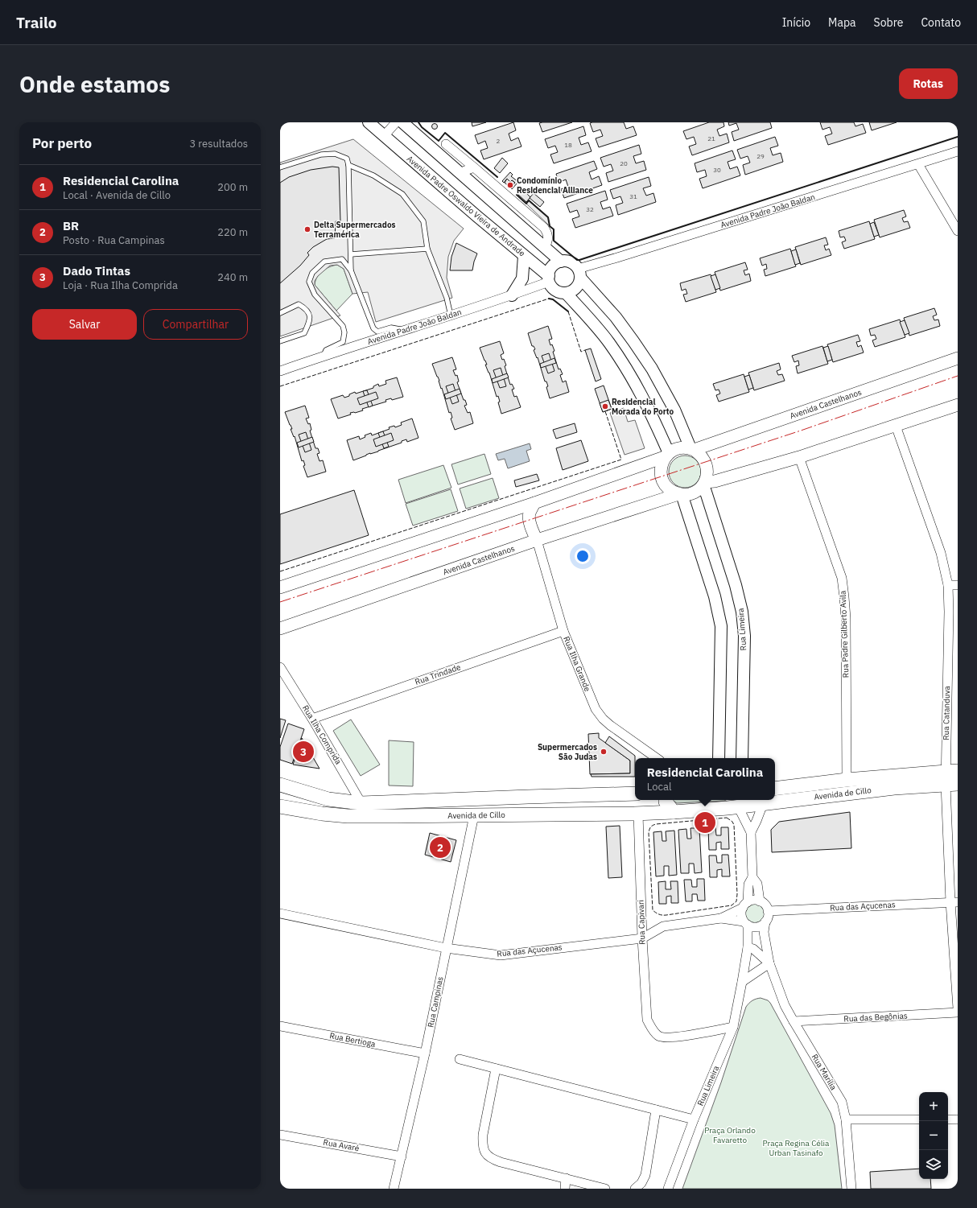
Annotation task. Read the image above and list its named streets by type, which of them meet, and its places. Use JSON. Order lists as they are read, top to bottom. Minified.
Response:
{"streets":{"main road":["Avenida Castelhanos","Avenida de Cillo"],"street":["Avenida Padre Oswaldo Vieira de Andrade","Avenida Padre João Baldan","Rua Limeira","Rua Padre Gilberto Avila","Rua Ilha Grande","Rua Trindade","Rua Catanduva","Rua Ilha Comprida","Rua das Açucenas","Rua Capivari","Rua Campinas","Rua das Begônias","Rua Bertioga","Rua Marília","Rua Avaré"]},"crossings":[["Avenida Padre Oswaldo Vieira de Andrade","Avenida Padre João Baldan"],["Avenida Padre Oswaldo Vieira de Andrade","Avenida Castelhanos"],["Avenida Padre Oswaldo Vieira de Andrade","Rua Limeira"],["Avenida Castelhanos","Rua Limeira"],["Avenida Castelhanos","Rua Padre Gilberto Avila"],["Avenida Castelhanos","Rua Ilha Grande"],["Avenida Castelhanos","Rua Catanduva"],["Rua Limeira","Rua das Açucenas"],["Rua Limeira","Rua Capivari"],["Rua Limeira","Rua Marília"],["Rua Padre Gilberto Avila","Avenida de Cillo"],["Rua Ilha Grande","Rua Trindade"],["Rua Trindade","Rua Ilha Comprida"],["Rua Catanduva","Avenida de Cillo"],["Rua Catanduva","Rua das Açucenas"],["Rua Ilha Comprida","Avenida de Cillo"],["Avenida de Cillo","Rua Capivari"],["Avenida de Cillo","Rua Campinas"],["Rua das Açucenas","Rua Capivari"],["Rua das Açucenas","Rua Campinas"],["Rua das Açucenas","Rua Marília"],["Rua Campinas","Rua Bertioga"],["Rua Campinas","Rua Avaré"],["Rua das Begônias","Rua Marília"]],"parks":["Praça Orlando Favaretto","Praça Regina Célia Urban Tasinafo"],"places":["Condomínio Residencial Alliance","Delta Supermercados Terramérica","Residencial Morada do Porto","Supermercados São Judas"],"house_numbers":["21","2","18","29","20","30","31","32"],"page":{"header":"Trailo","nav":["Início","Mapa","Sobre","Contato"],"buttons":["Rotas",["Salvar","Compartilhar"]],"title":"Onde estamos","heading":["Por perto","3 resultados"],"list":[{"mark":"1","name":"Residencial Carolina","note":"Local · Avenida de Cillo","value":"200 m"},{"mark":"2","name":"BR","note":"Posto · Rua Campinas","value":"220 m"},{"mark":"3","name":"Dado Tintas","note":"Loja · Rua Ilha Comprida","value":"240 m"}],"pins":["3","1","2"],"popup":["Residencial Carolina","Local"],"map_buttons":["+","−"]}}
